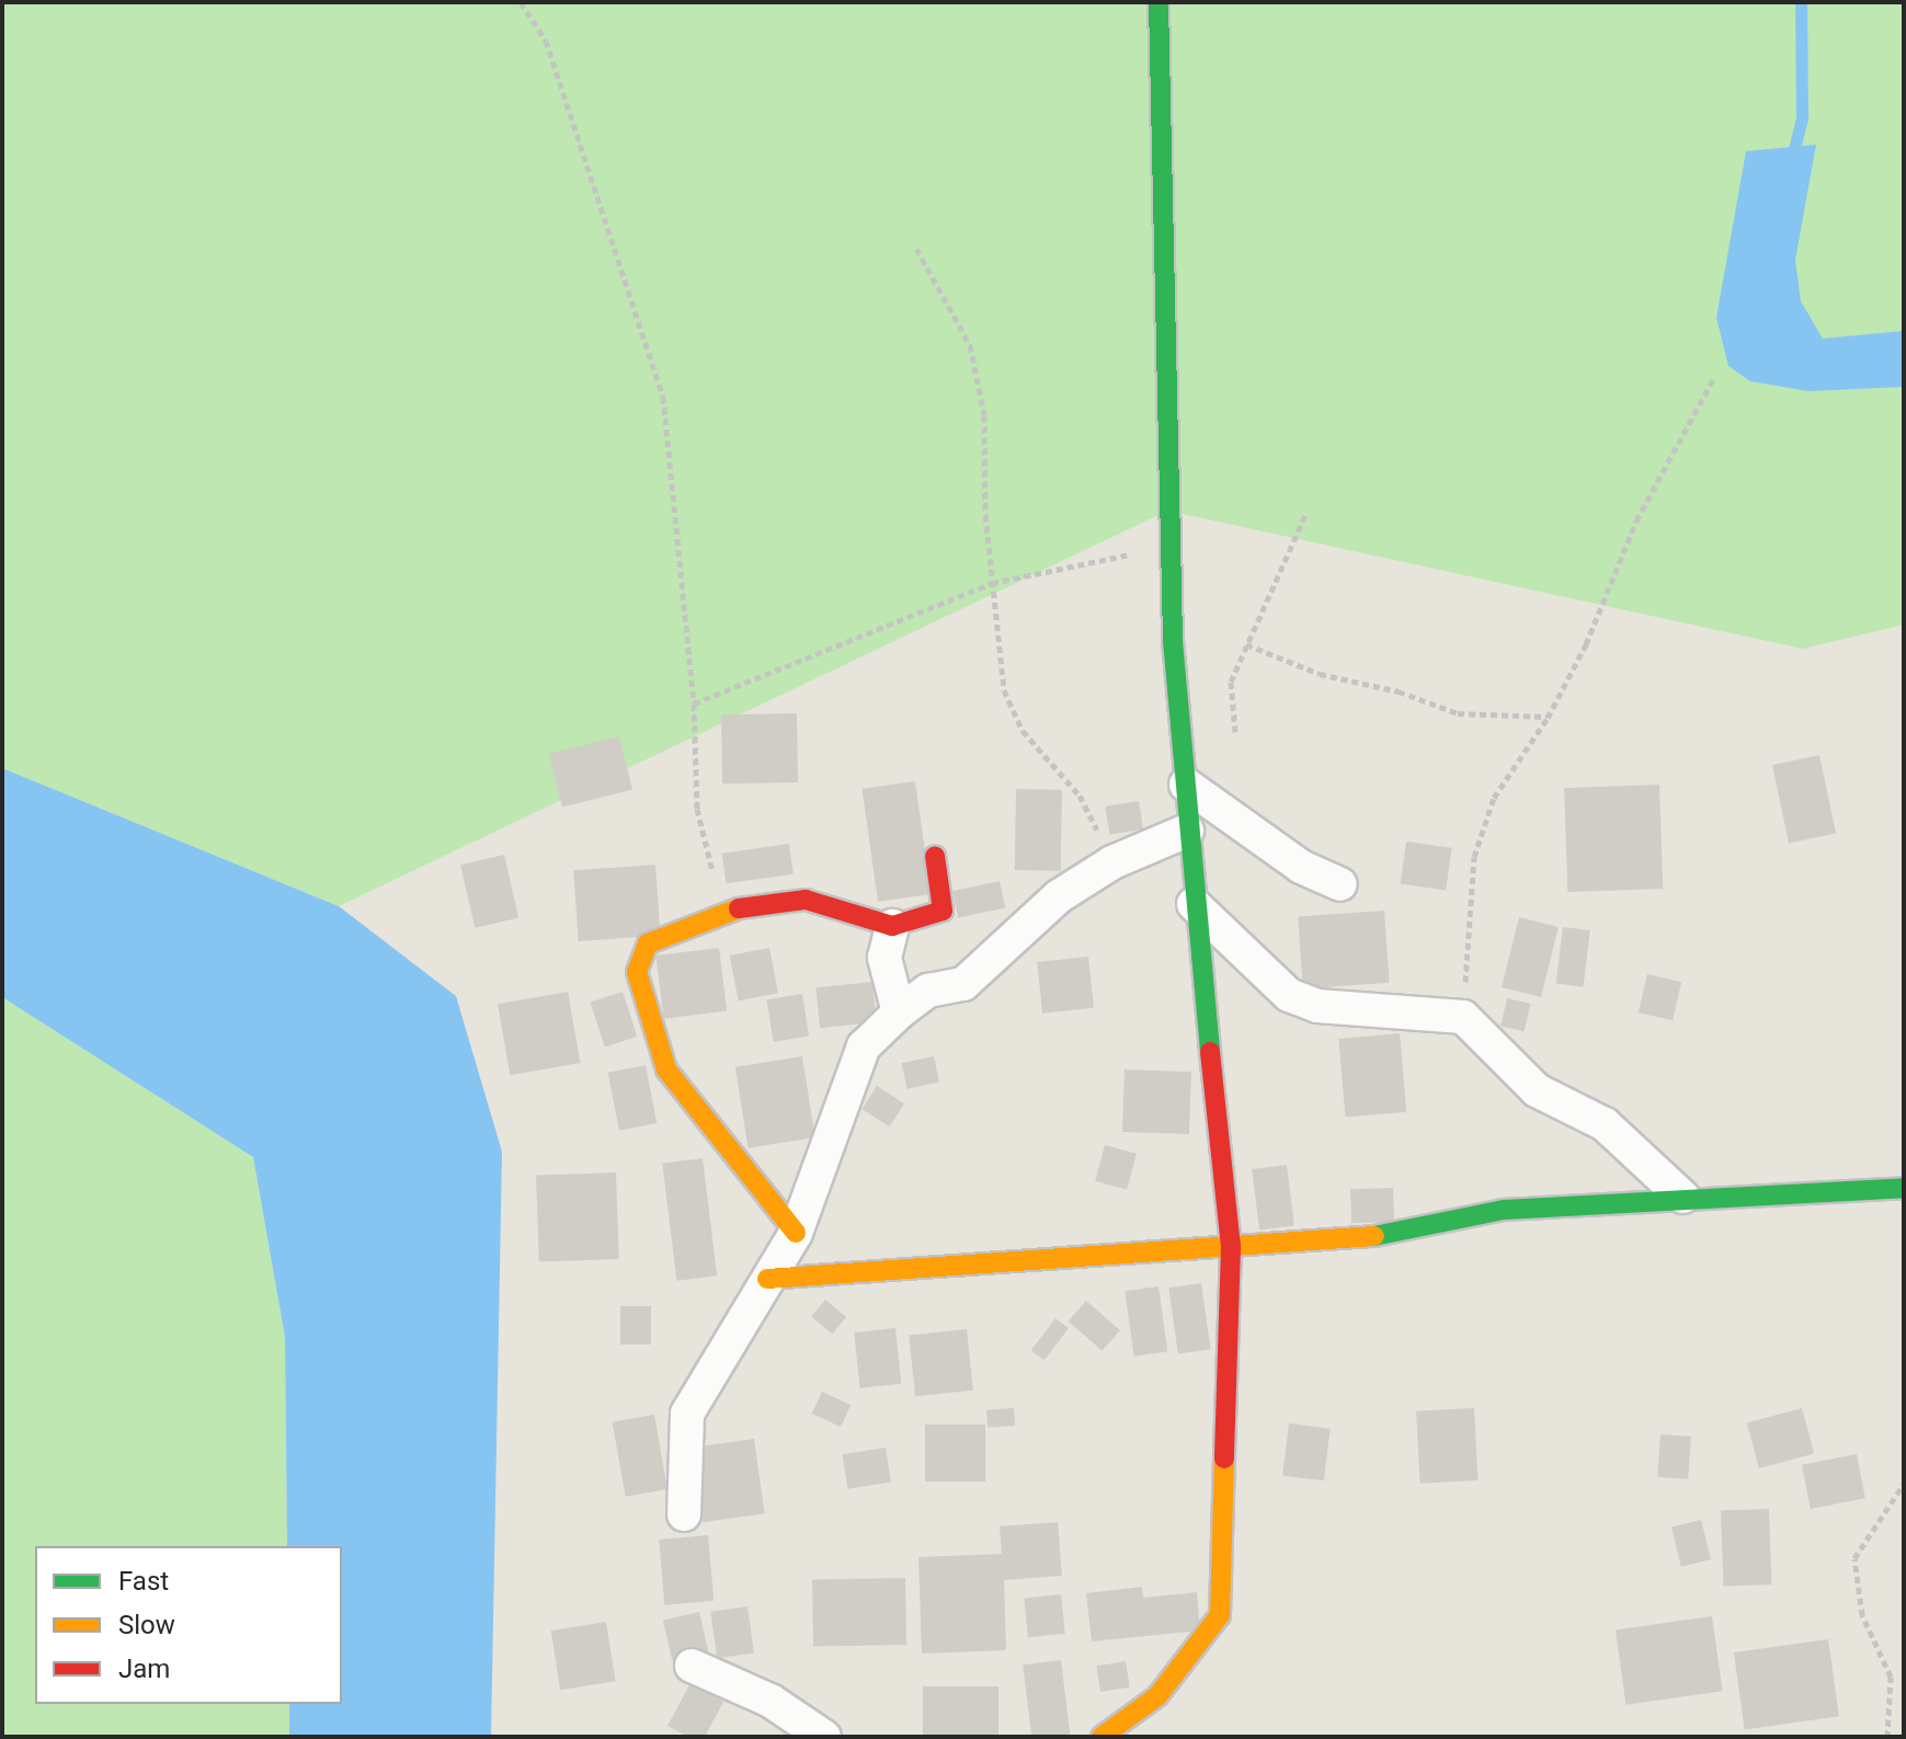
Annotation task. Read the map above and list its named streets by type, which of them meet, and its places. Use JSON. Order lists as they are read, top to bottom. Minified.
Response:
{"legend":["Fast","Slow","Jam"]}
